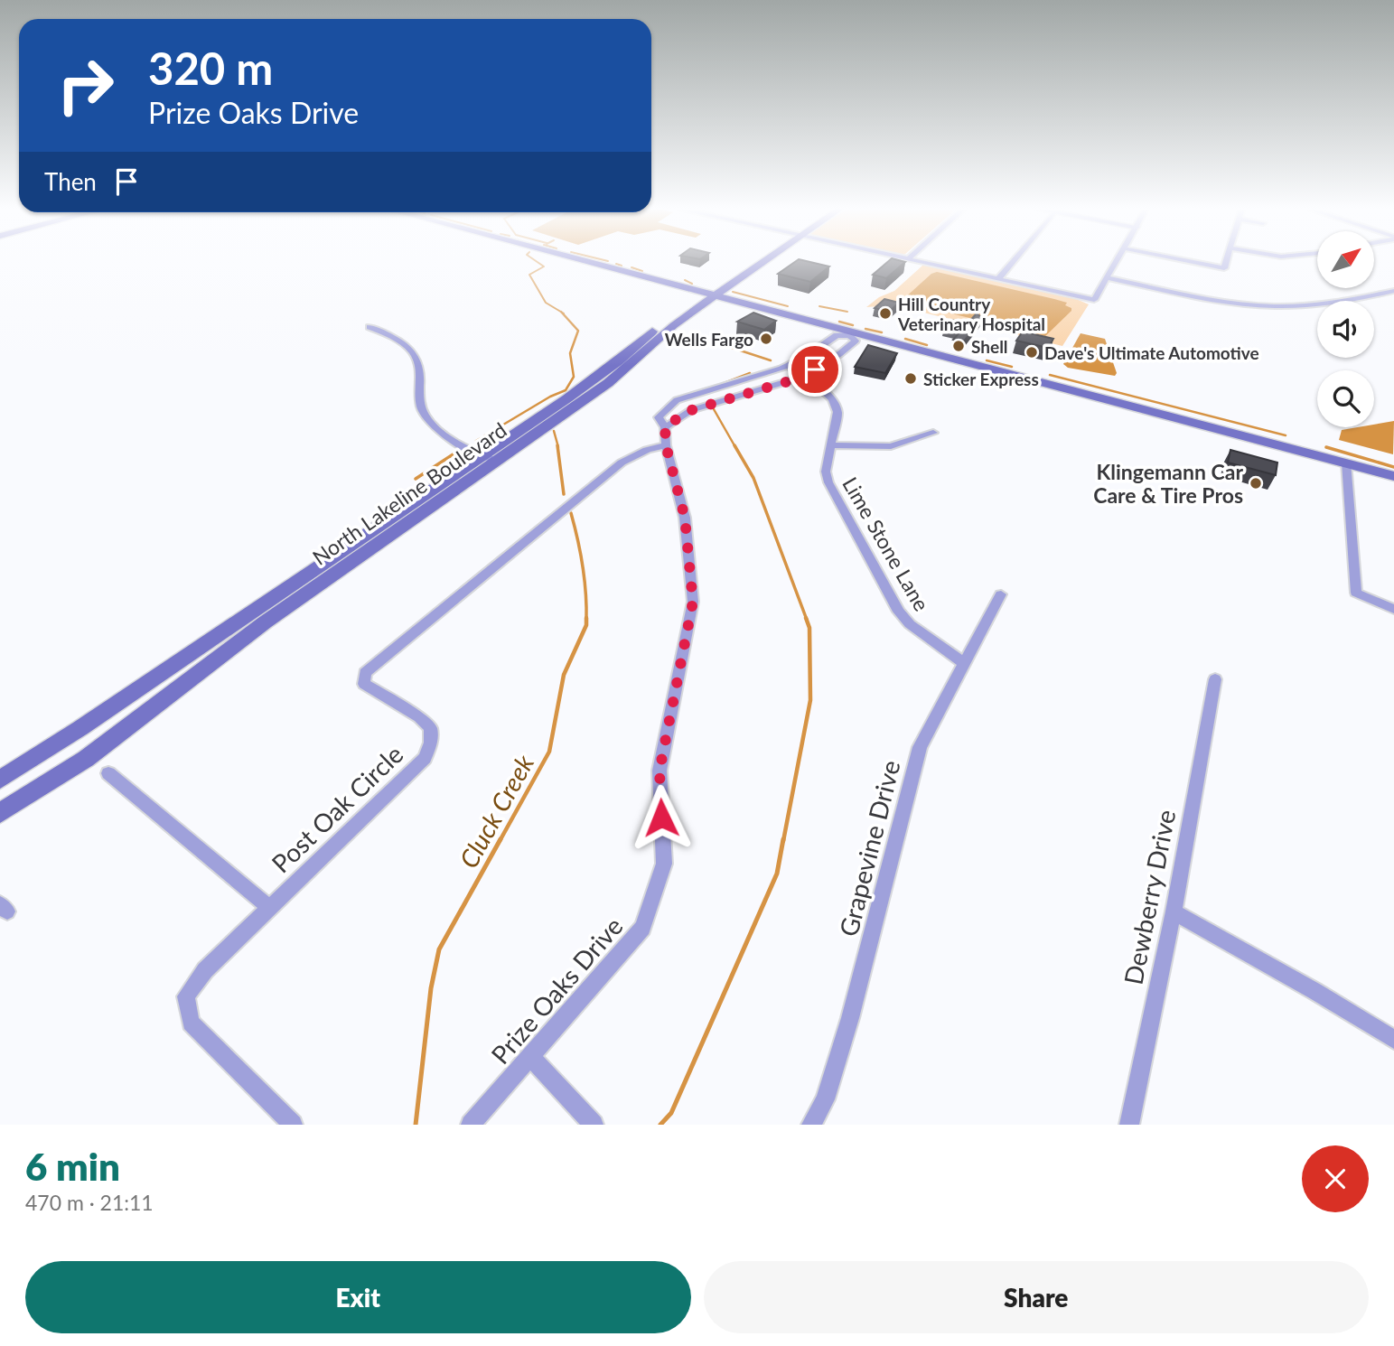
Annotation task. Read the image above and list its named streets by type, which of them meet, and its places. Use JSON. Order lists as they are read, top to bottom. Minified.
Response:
{"streets":{"main road":["North Lakeline Boulevard"],"street":["Lime Stone Lane","Post Oak Circle","Grapevine Drive","Dewberry Drive","Prize Oaks Drive"]},"crossings":[["Lime Stone Lane","Grapevine Drive"],["Lime Stone Lane","Prize Oaks Drive"],["Post Oak Circle","Prize Oaks Drive"]],"water":["Cluck Creek"],"places":["Hill Country Veterinary Hospital","Wells Fargo","Shell","Dave's Ultimate Automotive","Sticker Express","Klingemann Car Care & Tire Pros"],"north":"top right","page":{"turn":["320 m","Prize Oaks Drive"],"then":"Then","heading":["6 min","470 m · 21:11"],"buttons":["Exit","Share"]}}
